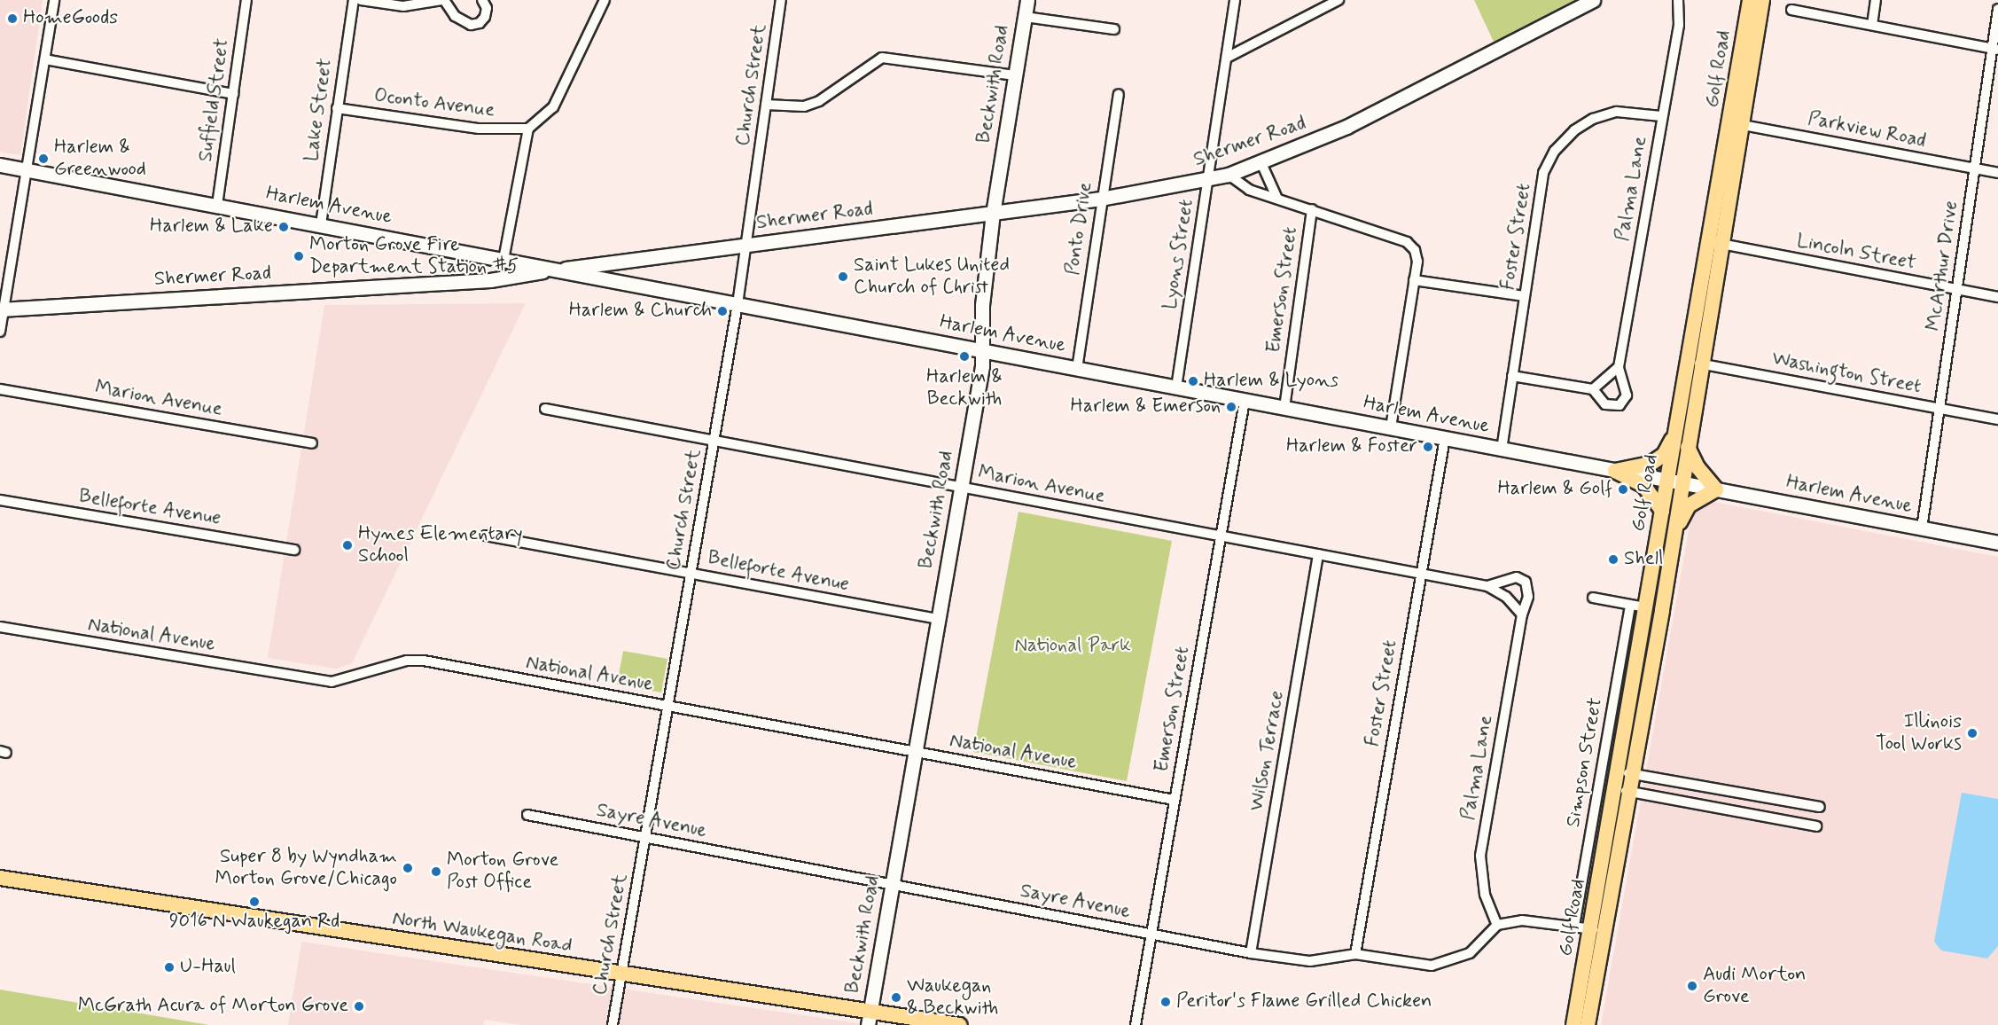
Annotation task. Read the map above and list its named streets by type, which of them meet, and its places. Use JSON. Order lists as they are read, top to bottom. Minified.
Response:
{"streets":{"main road":["Golf Road","Beckwith Road","Shermer Road","Harlem Avenue","North Waukegan Road"],"street":["Church Street","Suffield Street","Oconto Avenue","Lake Street","Parkview Road","Palma Lane","Ponto Drive","Foster Street","Lincoln Street","Lyons Street","McArthur Drive","Emerson Street","Washington Street","Marion Avenue","Belleforte Avenue","National Avenue","Wilson Terrace","Simpson Street","Sayre Avenue"]},"crossings":[["Golf Road","Parkview Road"],["Golf Road","Harlem Avenue"],["Golf Road","Lincoln Street"],["Golf Road","Washington Street"],["Beckwith Road","Shermer Road"],["Beckwith Road","Harlem Avenue"],["Beckwith Road","Marion Avenue"],["Beckwith Road","Belleforte Avenue"],["Beckwith Road","National Avenue"],["Beckwith Road","Sayre Avenue"],["Beckwith Road","North Waukegan Road"],["Church Street","Shermer Road"],["Church Street","Harlem Avenue"],["Church Street","Marion Avenue"],["Church Street","Belleforte Avenue"],["Church Street","National Avenue"],["Church Street","Sayre Avenue"],["Church Street","North Waukegan Road"],["Suffield Street","Harlem Avenue"],["Oconto Avenue","Lake Street"],["Lake Street","Harlem Avenue"],["Parkview Road","McArthur Drive"],["Shermer Road","Harlem Avenue"],["Shermer Road","Ponto Drive"],["Shermer Road","Lyons Street"],["Palma Lane","Foster Street"],["Palma Lane","Marion Avenue"],["Palma Lane","Sayre Avenue"],["Harlem Avenue","Ponto Drive"],["Harlem Avenue","Foster Street"],["Harlem Avenue","Lyons Street"],["Harlem Avenue","McArthur Drive"],["Harlem Avenue","Emerson Street"],["Foster Street","Marion Avenue"],["Foster Street","Sayre Avenue"],["Lincoln Street","McArthur Drive"],["McArthur Drive","Washington Street"],["Emerson Street","Marion Avenue"],["Emerson Street","National Avenue"],["Emerson Street","Sayre Avenue"],["Marion Avenue","Wilson Terrace"],["Wilson Terrace","Sayre Avenue"]],"parks":["National Park"],"places":["HomeGoods","Harlem & Greenwood","Harlem & Lake","Morton Grove Fire Department Station #5","Saint Lukes United Church of Christ","Harlem & Church","Harlem & Beckwith","Harlem & Lyons","Harlem & Emerson","Harlem & Foster","Harlem & Golf","Hynes Elementary School","Shell","Illinois Tool Works","Super 8 by Wyndham Morton Grove/Chicago","Morton Grove Post Office","9016 N Waukegan Rd","U-Haul","Audi Morton Grove","Waukegan & Beckwith","Peritor's Flame Grilled Chicken","McGrath Acura of Morton Grove"]}
